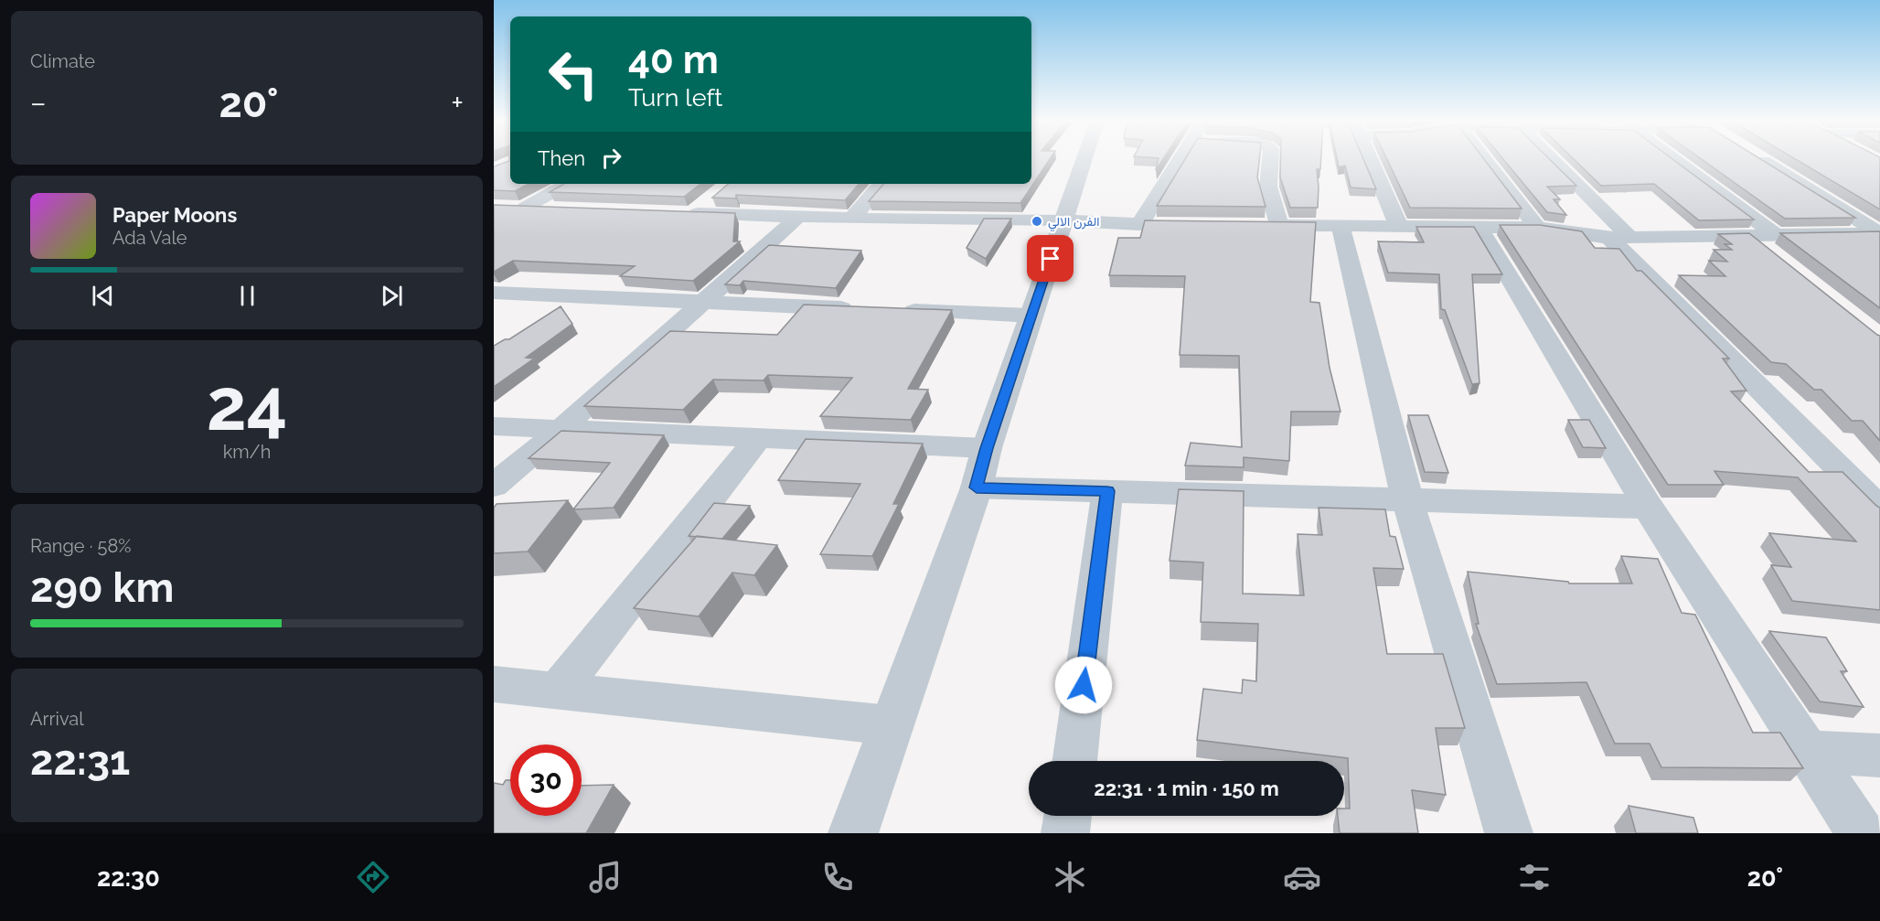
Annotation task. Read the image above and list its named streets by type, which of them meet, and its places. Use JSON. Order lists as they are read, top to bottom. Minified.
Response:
{"places":["الفرن الالي"],"page":{"tile":["Climate",["24","km/h"],["Range · 58%","290 km"],["Arrival","22:31"]],"turn":["40 m","Turn left"],"heat":["−","20°","+"],"then":"Then","song":["Paper Moons","Ada Vale"],"limit":"30","trip":"22:31 · 1 min · 150 m","tabs":["22:30","20°"]}}
